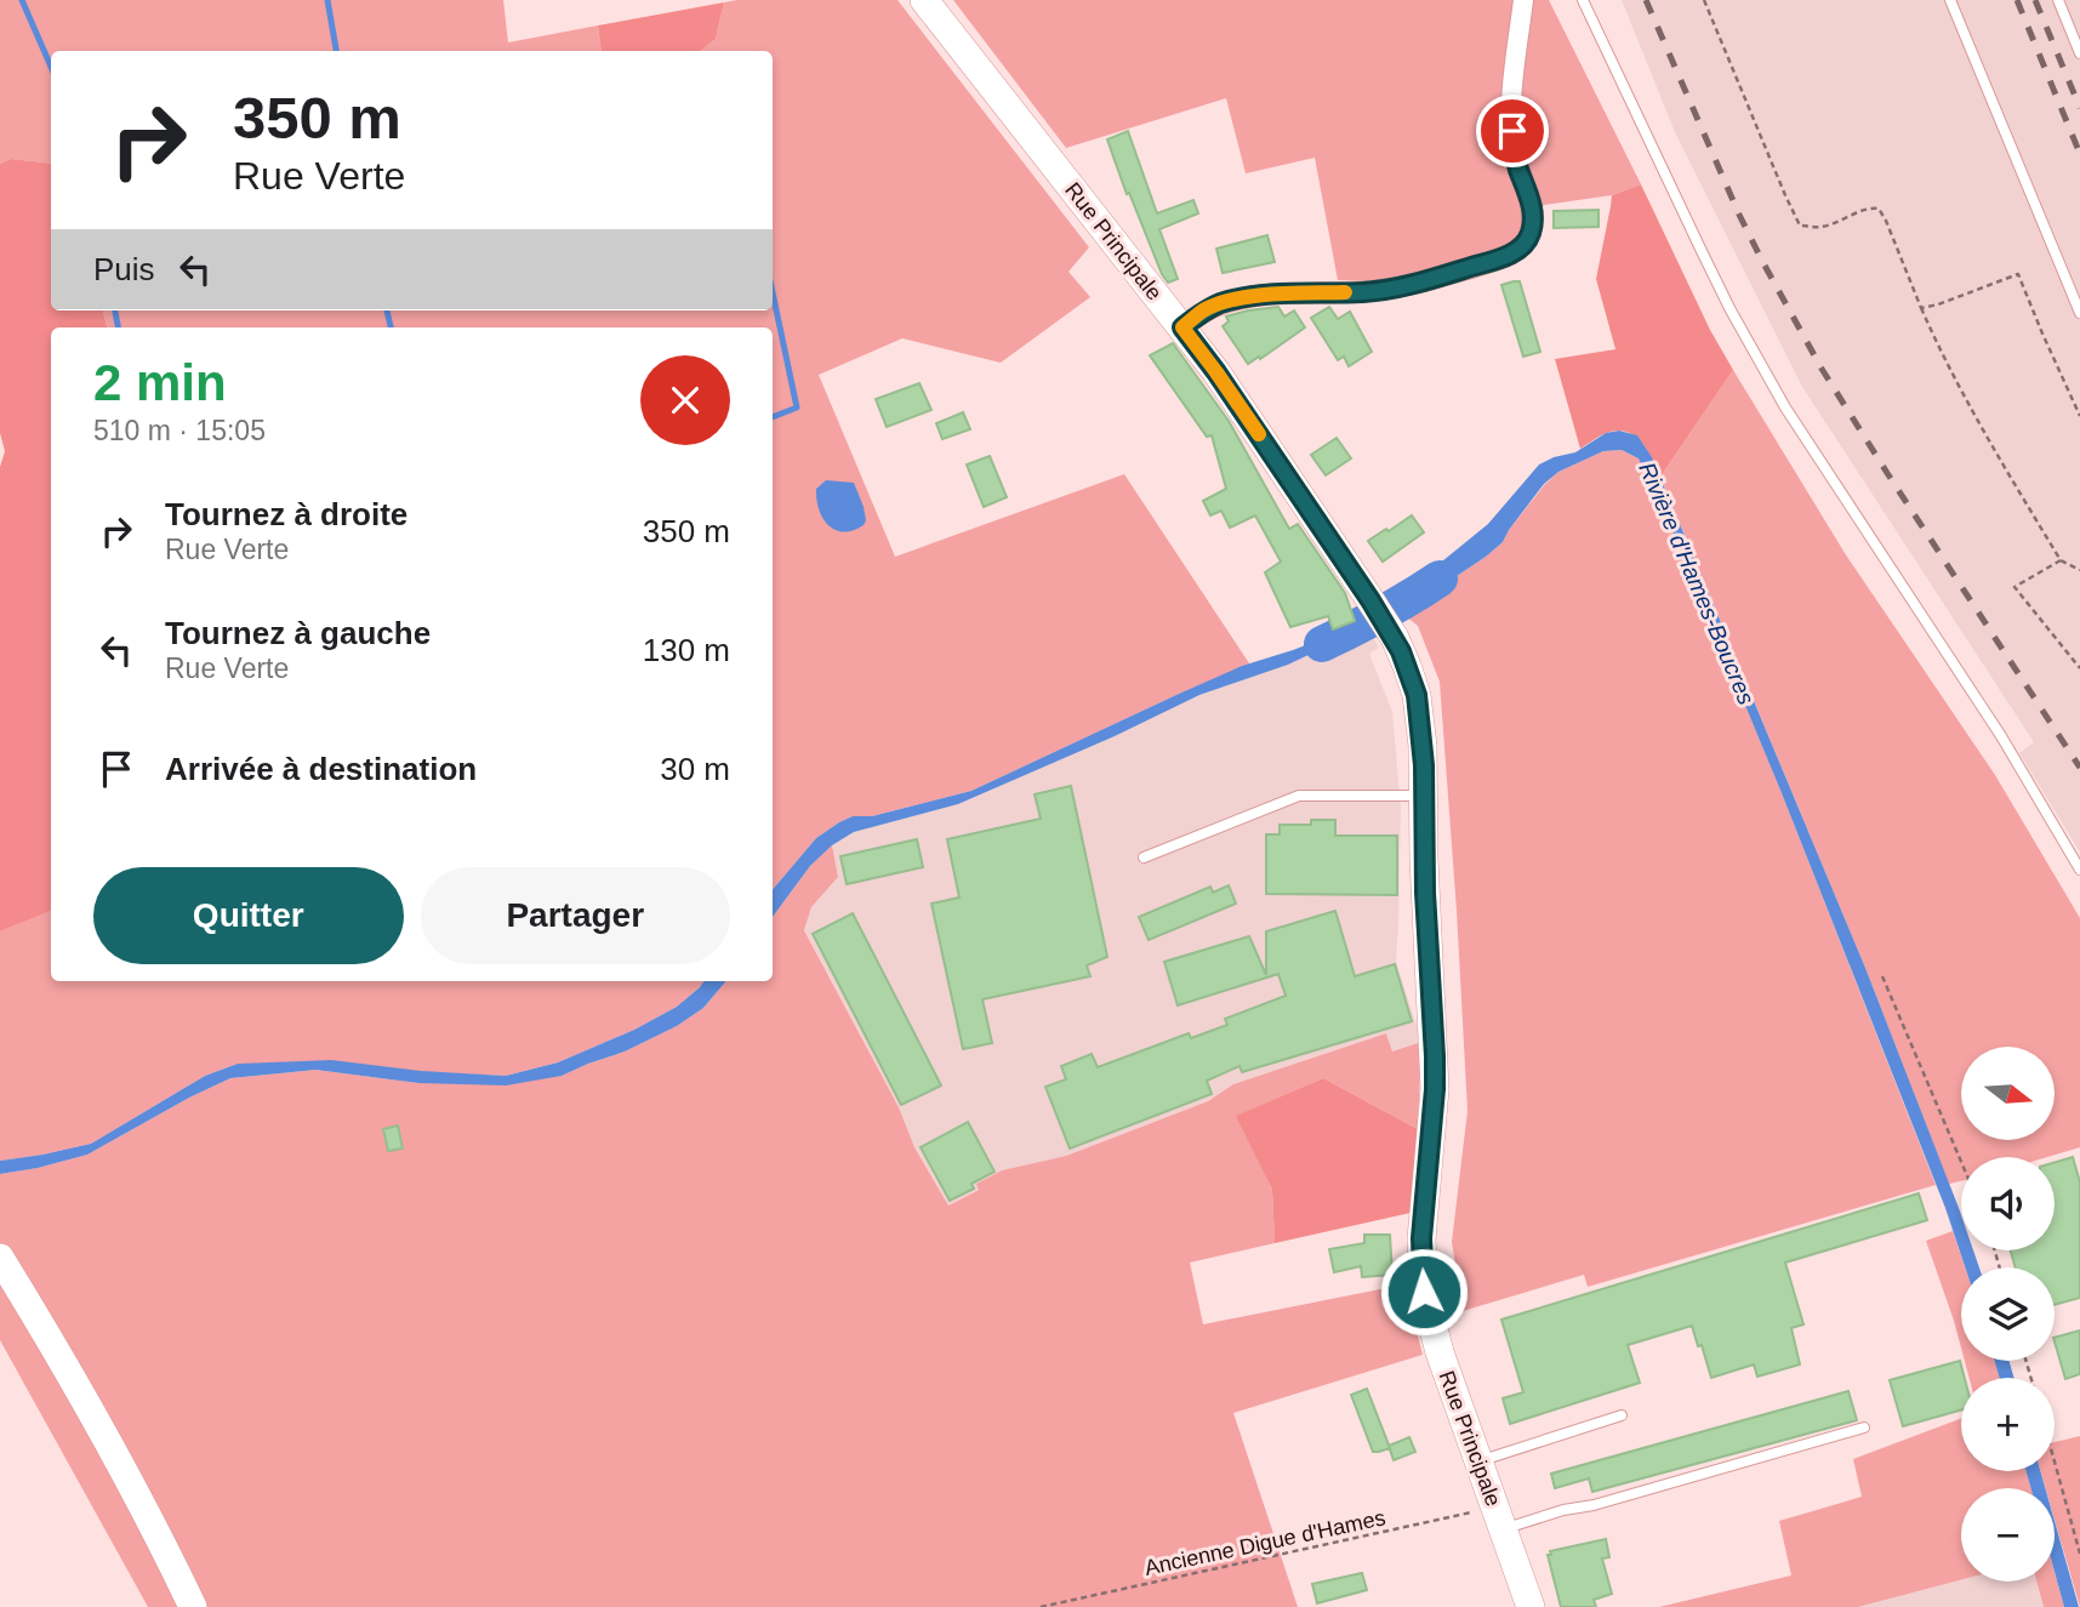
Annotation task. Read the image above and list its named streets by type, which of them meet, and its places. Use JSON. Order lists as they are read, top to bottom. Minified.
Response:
{"streets":{"street":["Rue Principale"],"path":["Ancienne Digue d'Hames"]},"crossings":[["Rue Principale","Ancienne Digue d'Hames"]],"water":["Rivière d'Hames-Boucres"],"north":"right","page":{"turn":["350 m","Rue Verte"],"then":"Puis","heading":["2 min","510 m · 15:05"],"list":[{"name":"Tournez à droite","note":"Rue Verte","value":"350 m"},{"name":"Tournez à gauche","note":"Rue Verte","value":"130 m"},{"name":"Arrivée à destination","value":"30 m"}],"buttons":["Quitter","Partager"],"map_buttons":["+","−"]}}
